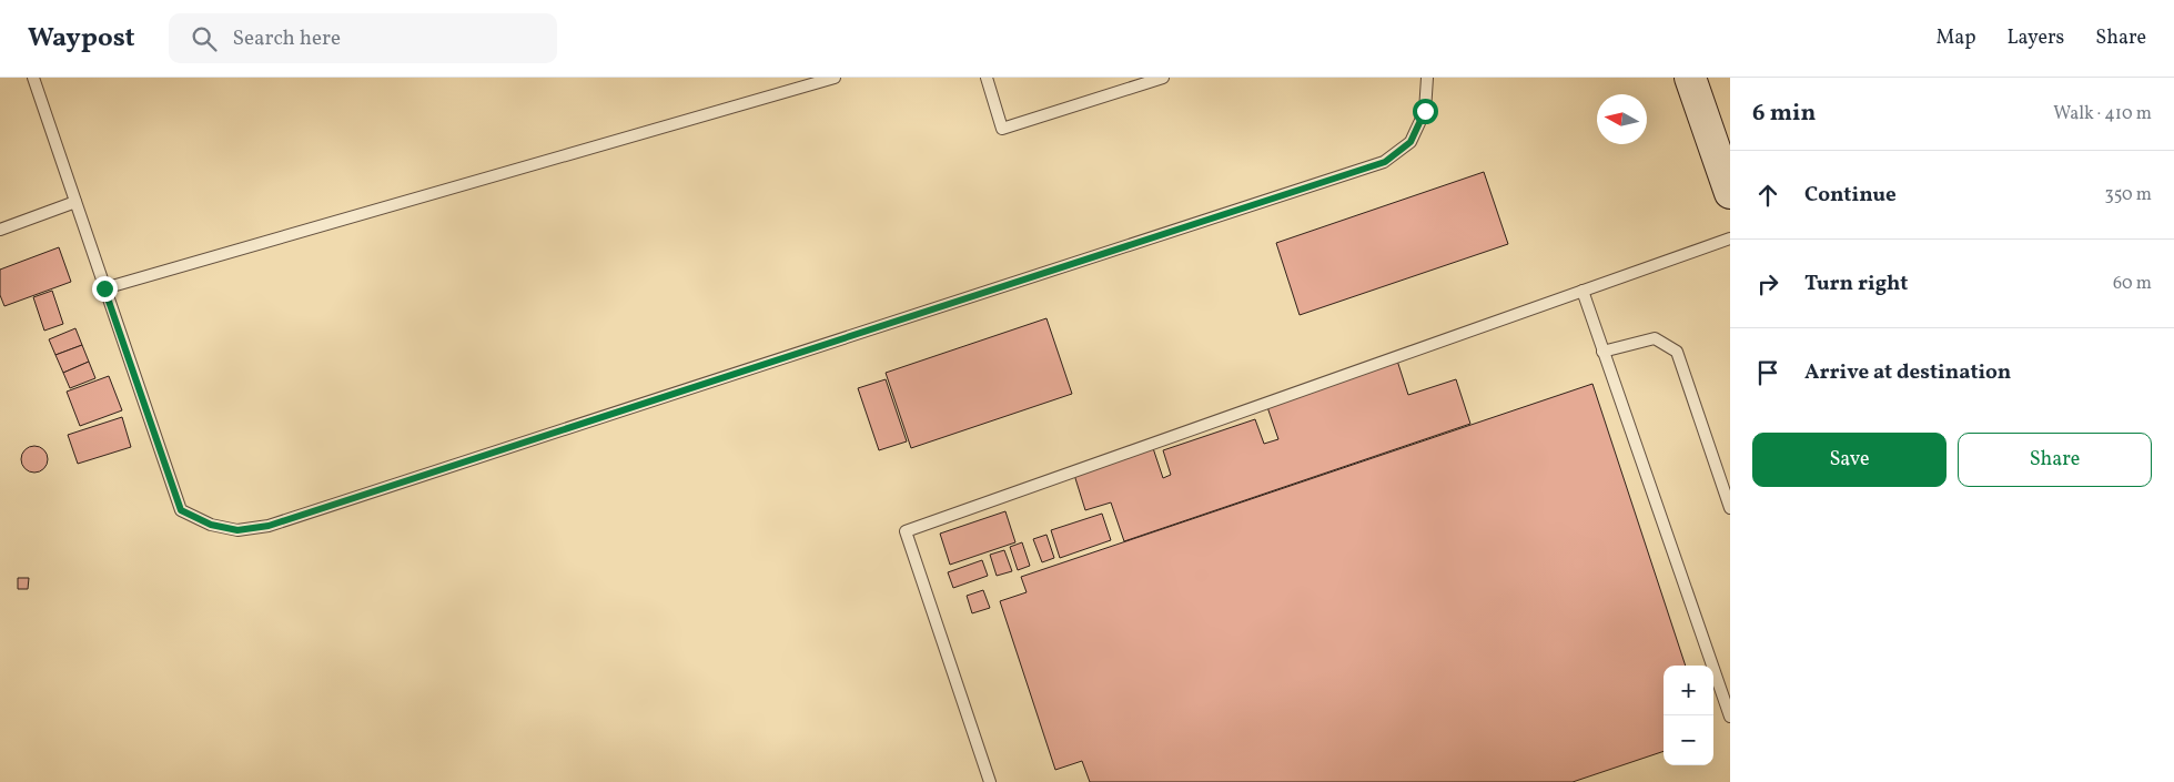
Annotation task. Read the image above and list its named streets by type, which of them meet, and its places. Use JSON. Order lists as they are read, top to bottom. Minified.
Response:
{"north":"left","page":{"header":"Waypost","search":"Search here","nav":["Map","Layers","Share"],"heading":["6 min","Walk · 410 m"],"list":[["Continue","350 m"],["Turn right","60 m"],"Arrive at destination"],"buttons":["Save","Share"],"map_buttons":["+","−"]}}
